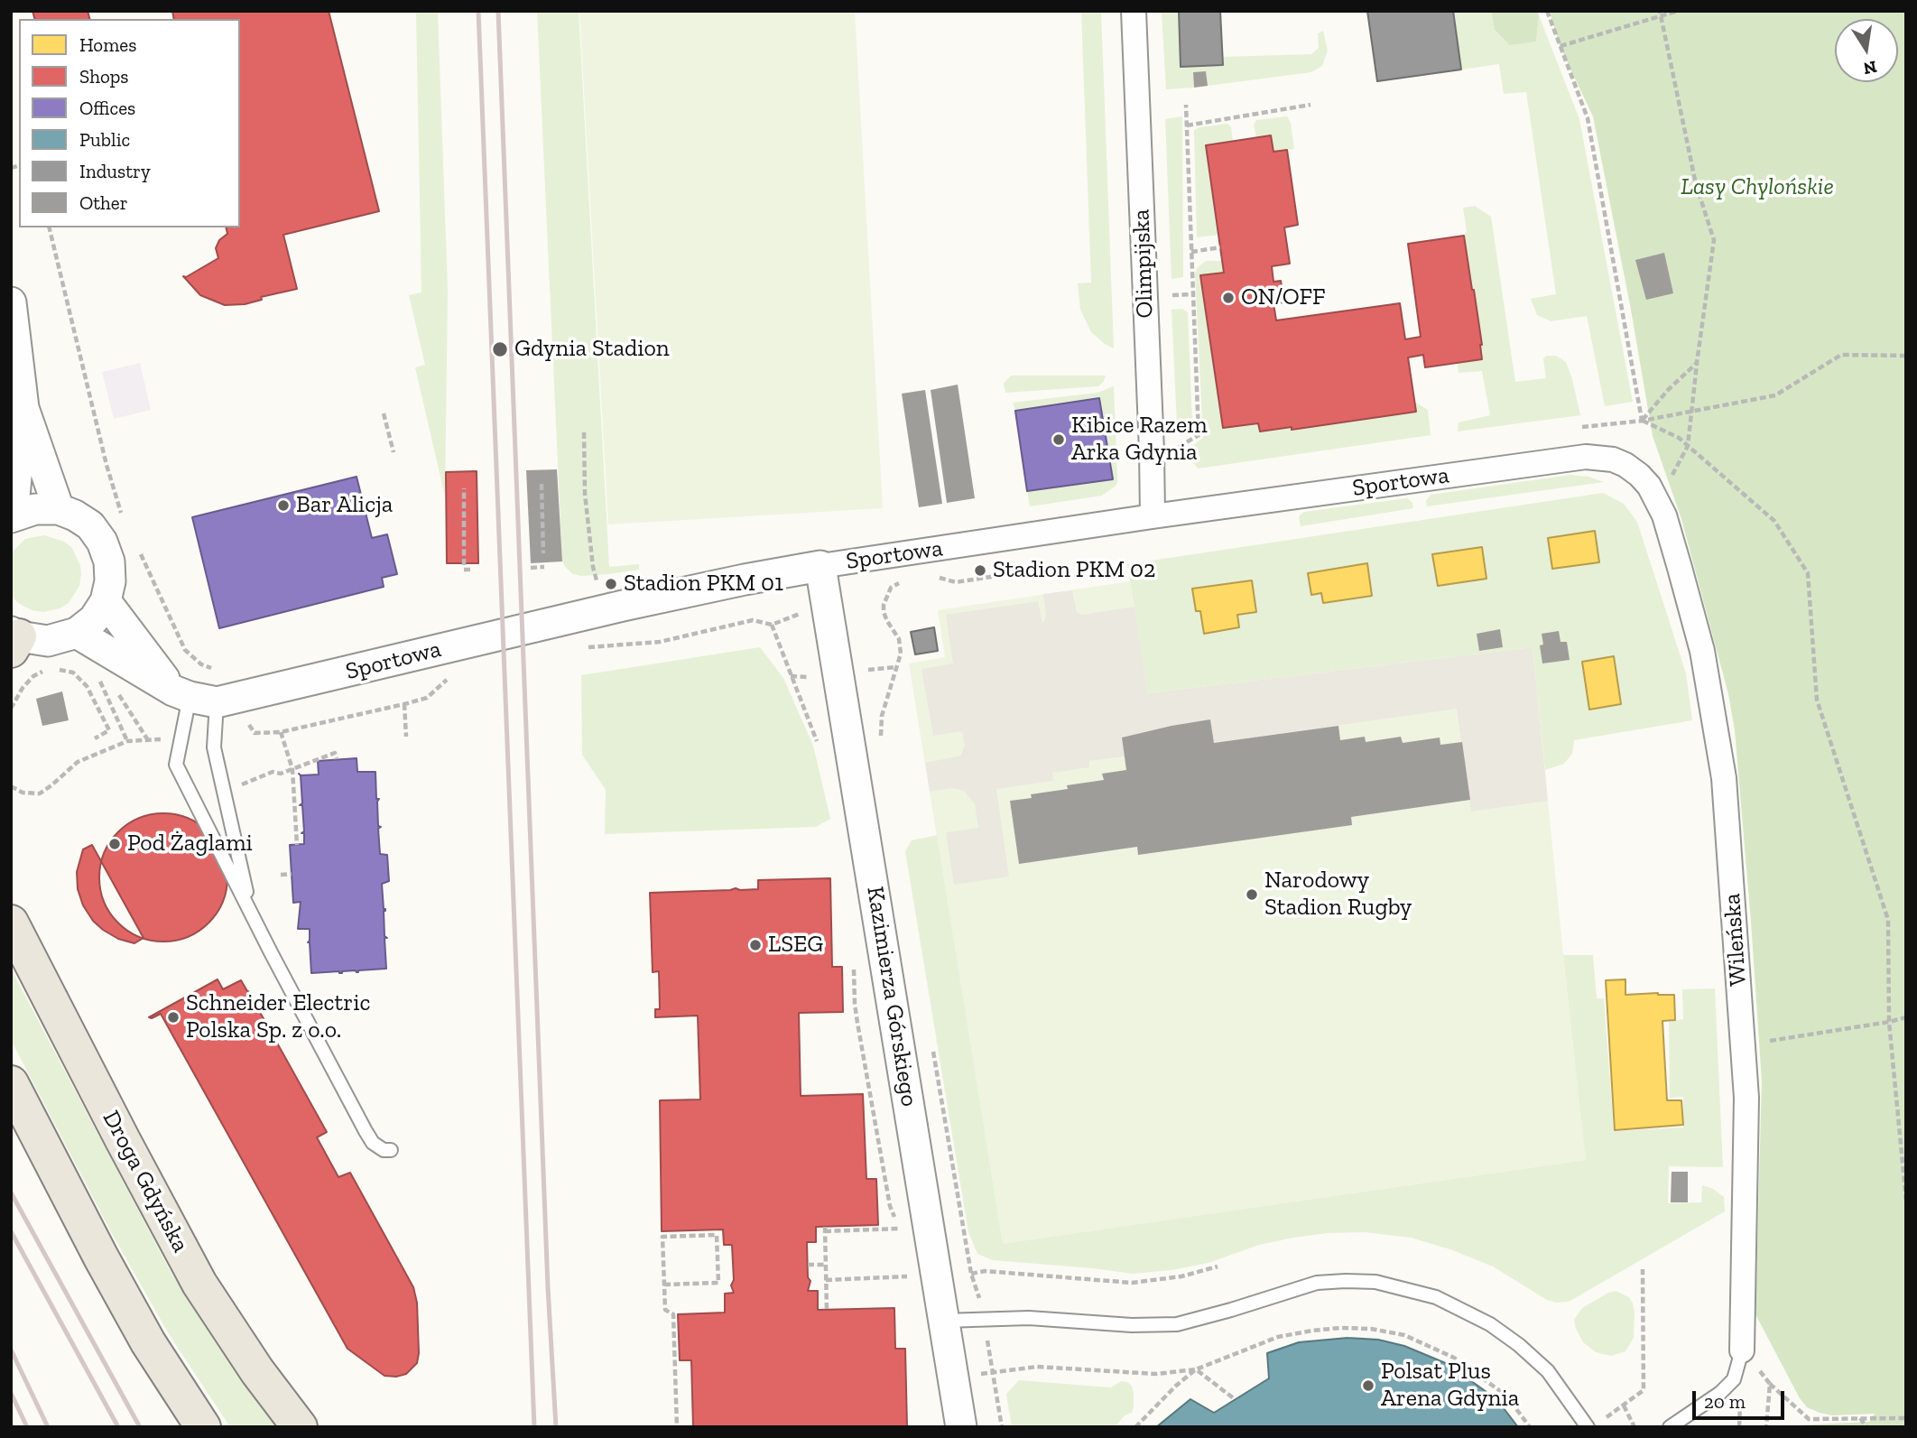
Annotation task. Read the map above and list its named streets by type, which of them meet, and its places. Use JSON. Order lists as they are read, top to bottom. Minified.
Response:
{"streets":{"main road":["Droga Gdyńska"],"street":["Olimpijska","Sportowa","Wileńska","Kazimierza Górskiego"]},"crossings":[["Olimpijska","Sportowa"],["Sportowa","Wileńska"],["Sportowa","Kazimierza Górskiego"]],"parks":["Lasy Chylońskie"],"places":["ON/OFF","Gdynia Stadion","Kibice Razem Arka Gdynia","Bar Alicja","Stadion PKM 02","Stadion PKM 01","Pod Żaglami","Narodowy Stadion Rugby","LSEG","Schneider Electric Polska Sp. z o.o.","Polsat Plus Arena Gdynia"],"legend":["Homes","Shops","Offices","Public","Industry","Other"],"scale_bar":"20 m","north":"bottom"}
